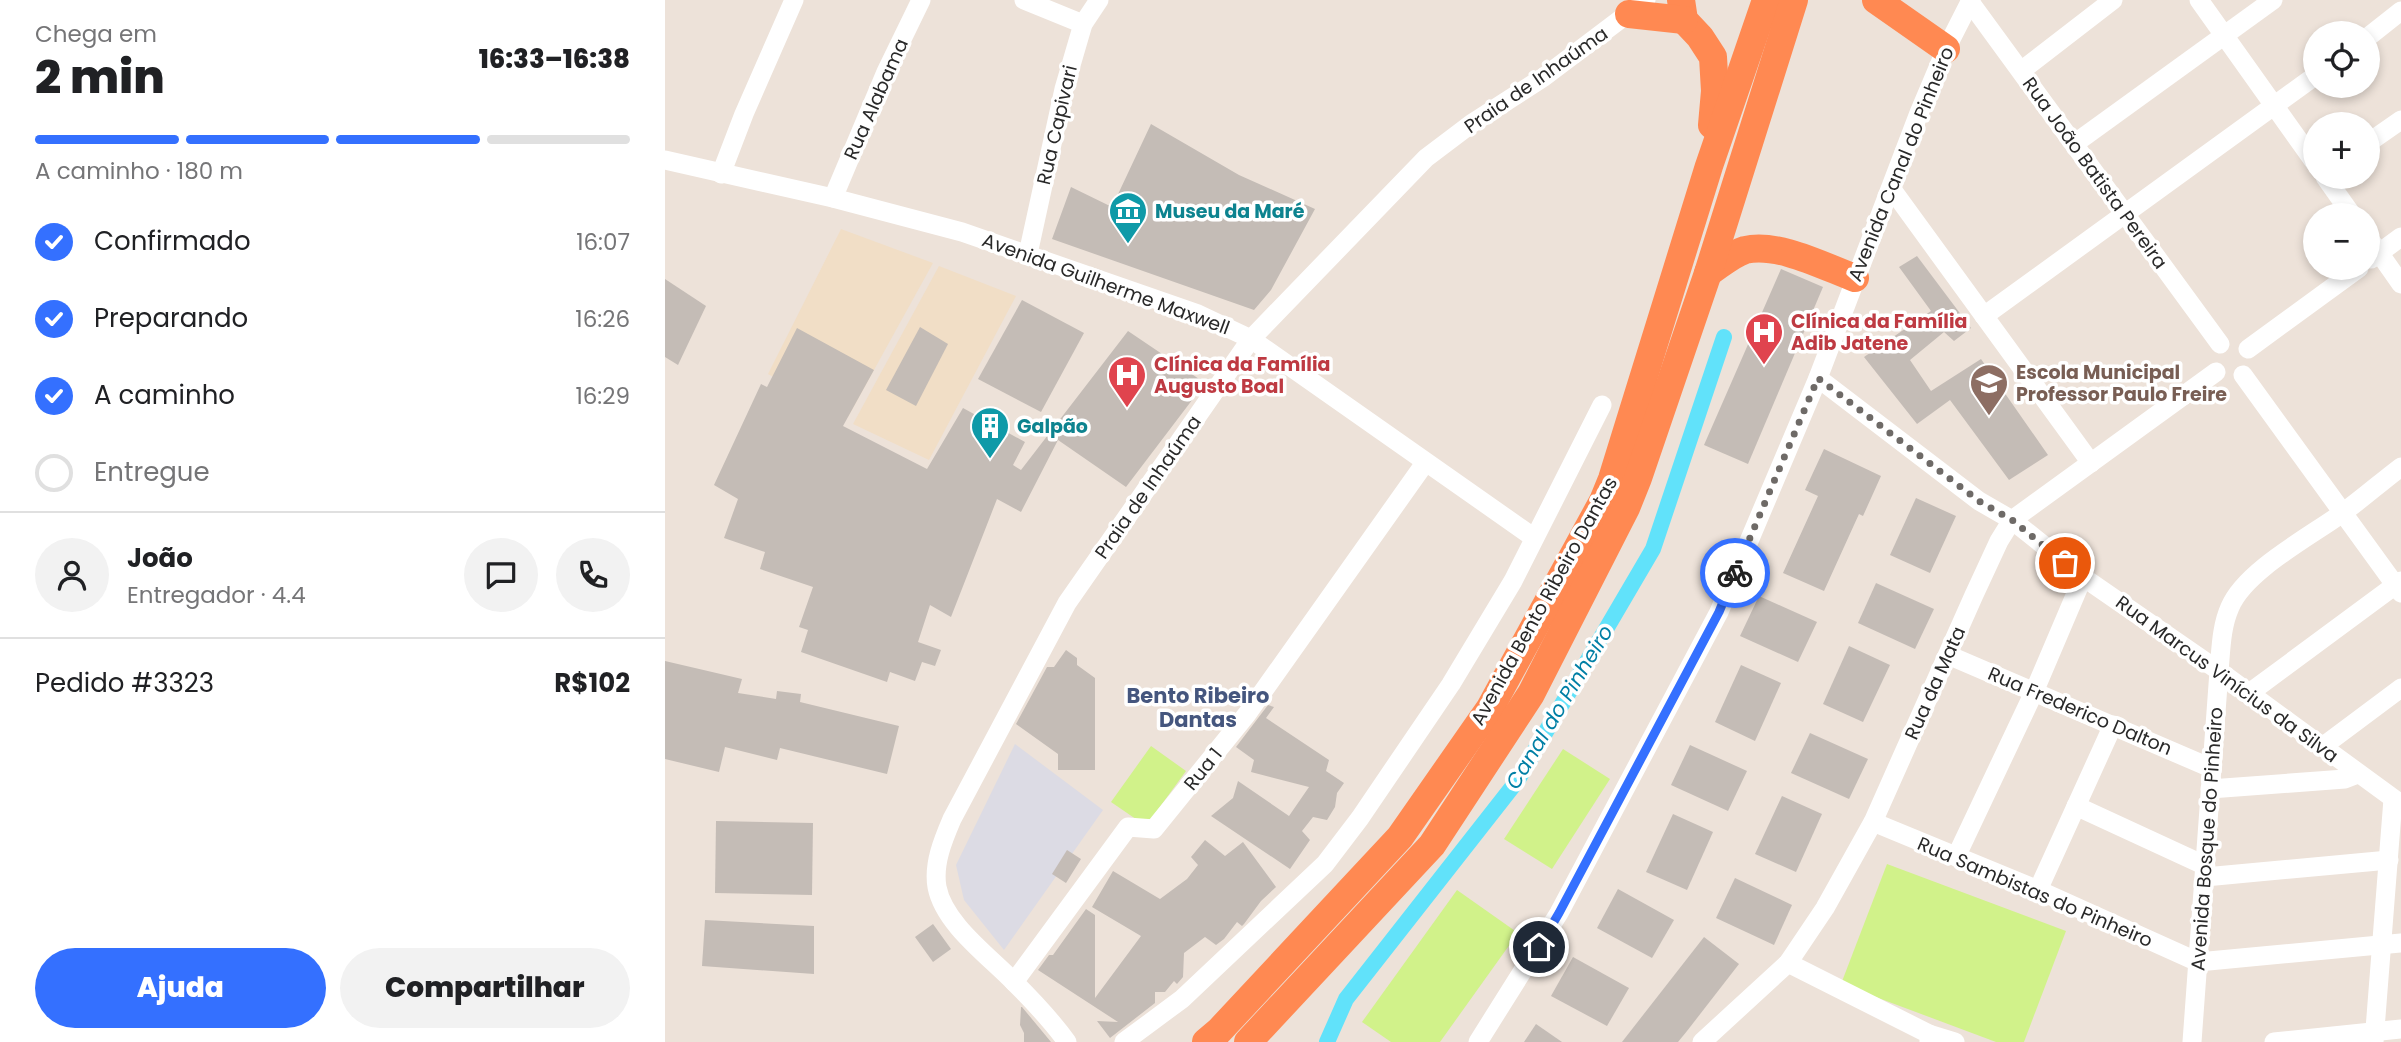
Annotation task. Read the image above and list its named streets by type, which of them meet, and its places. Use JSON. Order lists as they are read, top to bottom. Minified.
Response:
{"streets":{"highway":["Avenida Bento Ribeiro Dantas"],"street":["Praia de Inhaúma","Rua Alabama","Rua Capivari","Avenida Canal do Pinheiro","Rua João Batista Pereira","Avenida Guilherme Maxwell","Rua Marcus Vinícius da Silva","Rua da Mata","Rua Frederico Dalton","Rua 1","Avenida Bosque do Pinheiro","Rua Sambistas do Pinheiro"]},"crossings":[["Praia de Inhaúma","Avenida Guilherme Maxwell"],["Praia de Inhaúma","Rua 1"],["Rua Alabama","Avenida Guilherme Maxwell"],["Rua Capivari","Avenida Guilherme Maxwell"],["Avenida Canal do Pinheiro","Rua João Batista Pereira"],["Avenida Canal do Pinheiro","Rua Marcus Vinícius da Silva"],["Rua João Batista Pereira","Rua da Mata"],["Avenida Guilherme Maxwell","Rua 1"],["Rua Marcus Vinícius da Silva","Rua da Mata"],["Rua Marcus Vinícius da Silva","Avenida Bosque do Pinheiro"],["Rua da Mata","Rua Frederico Dalton"],["Rua da Mata","Rua Sambistas do Pinheiro"],["Rua Frederico Dalton","Avenida Bosque do Pinheiro"],["Avenida Bosque do Pinheiro","Rua Sambistas do Pinheiro"]],"districts":["Bento Ribeiro Dantas"],"water":["Canal do Pinheiro"],"places":{"museum":["Museu da Maré"],"hospital":["Clínica da Família Adib Jatene","Clínica da Família Augusto Boal"],"school or university":["Escola Municipal Professor Paulo Freire"],"building":["Galpão"]},"page":{"heading":["2 min","Chega em","16:33–16:38"],"panel":["João","Entregador · 4.4","Pedido #3323","R$102"],"map_buttons":["+","−"],"bar":"A caminho · 180 m","list":[["Confirmado","16:07"],["Preparando","16:26"],["A caminho","16:29"],"Entregue"],"buttons":["Ajuda","Compartilhar"]}}
